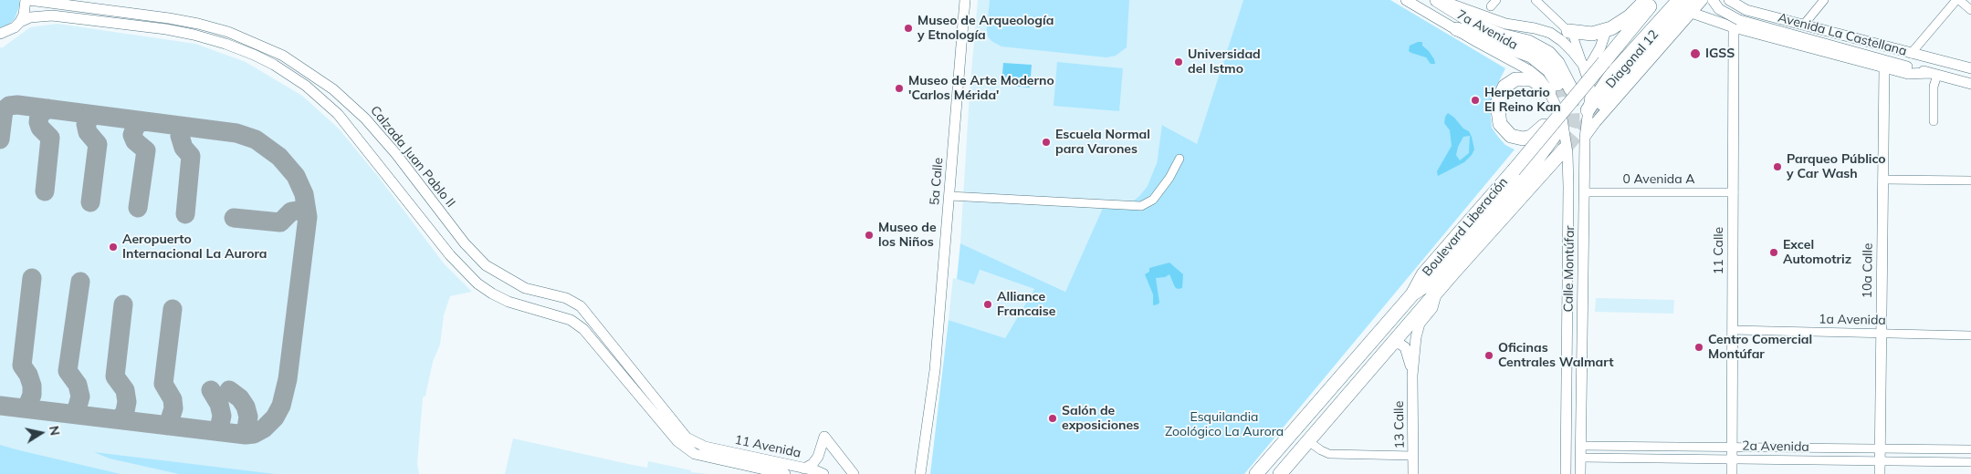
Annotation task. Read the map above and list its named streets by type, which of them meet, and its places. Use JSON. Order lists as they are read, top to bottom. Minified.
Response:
{"streets":{"highway":["Boulevard Liberación"],"main road":["7a Avenida","Avenida La Castellana","Diagonal 12","Calzada Juan Pablo II","5a Calle","11 Calle","Calle Montúfar","10a Calle","13 Calle","11 Avenida"],"street":["0 Avenida A","1a Avenida","2a Avenida"]},"crossings":[["7a Avenida","Calle Montúfar"],["Avenida La Castellana","Diagonal 12"],["Avenida La Castellana","11 Calle"],["Avenida La Castellana","10a Calle"],["Diagonal 12","Calle Montúfar"],["Calzada Juan Pablo II","11 Avenida"],["0 Avenida A","11 Calle"],["0 Avenida A","Calle Montúfar"],["Boulevard Liberación","13 Calle"],["11 Calle","1a Avenida"],["11 Calle","2a Avenida"],["Calle Montúfar","2a Avenida"],["10a Calle","1a Avenida"],["10a Calle","2a Avenida"]],"parks":["Esquilandia Zoológico La Aurora"],"places":["Museo de Arqueología y Etnología","IGSS","Universidad del Istmo","Museo de Arte Moderno 'Carlos Mérida'","Herpetario El Reino Kan","Escuela Normal para Varones","Parqueo Público y Car Wash","Museo de los Niños","Aeropuerto Internacional La Aurora","Excel Automotriz","Alliance Francaise","Centro Comercial Montúfar","Oficinas Centrales Walmart","Salón de exposiciones"],"north":"right"}
